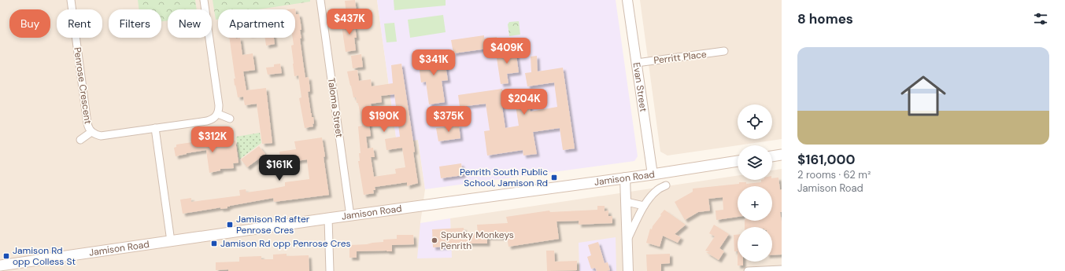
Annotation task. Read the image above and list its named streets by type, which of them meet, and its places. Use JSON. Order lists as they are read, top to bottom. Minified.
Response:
{"streets":{"main road":["Jamison Road"],"street":["Perritt Place","Penrose Crescent","Evan Street","Taloma Street"]},"crossings":[["Perritt Place","Evan Street"],["Evan Street","Jamison Road"],["Taloma Street","Jamison Road"]],"places":{"transit":["Penrith South Public School, Jamison Rd","Jamison Rd after Penrose Cres","Jamison Rd opp Penrose Cres","Jamison Rd opp Colless St"],"other":["Spunky Monkeys Penrith"]},"page":{"heading":"8 homes","price":["$437K","$409K","$341K","$204K","$190K","$375K","$312K","$161K"],"chip":["Buy","Rent","Filters","New","Apartment"],"list":[{"name":"$161,000","note":"2 rooms · 62 m² · Jamison Road"}],"map_buttons":["+","−"]}}
